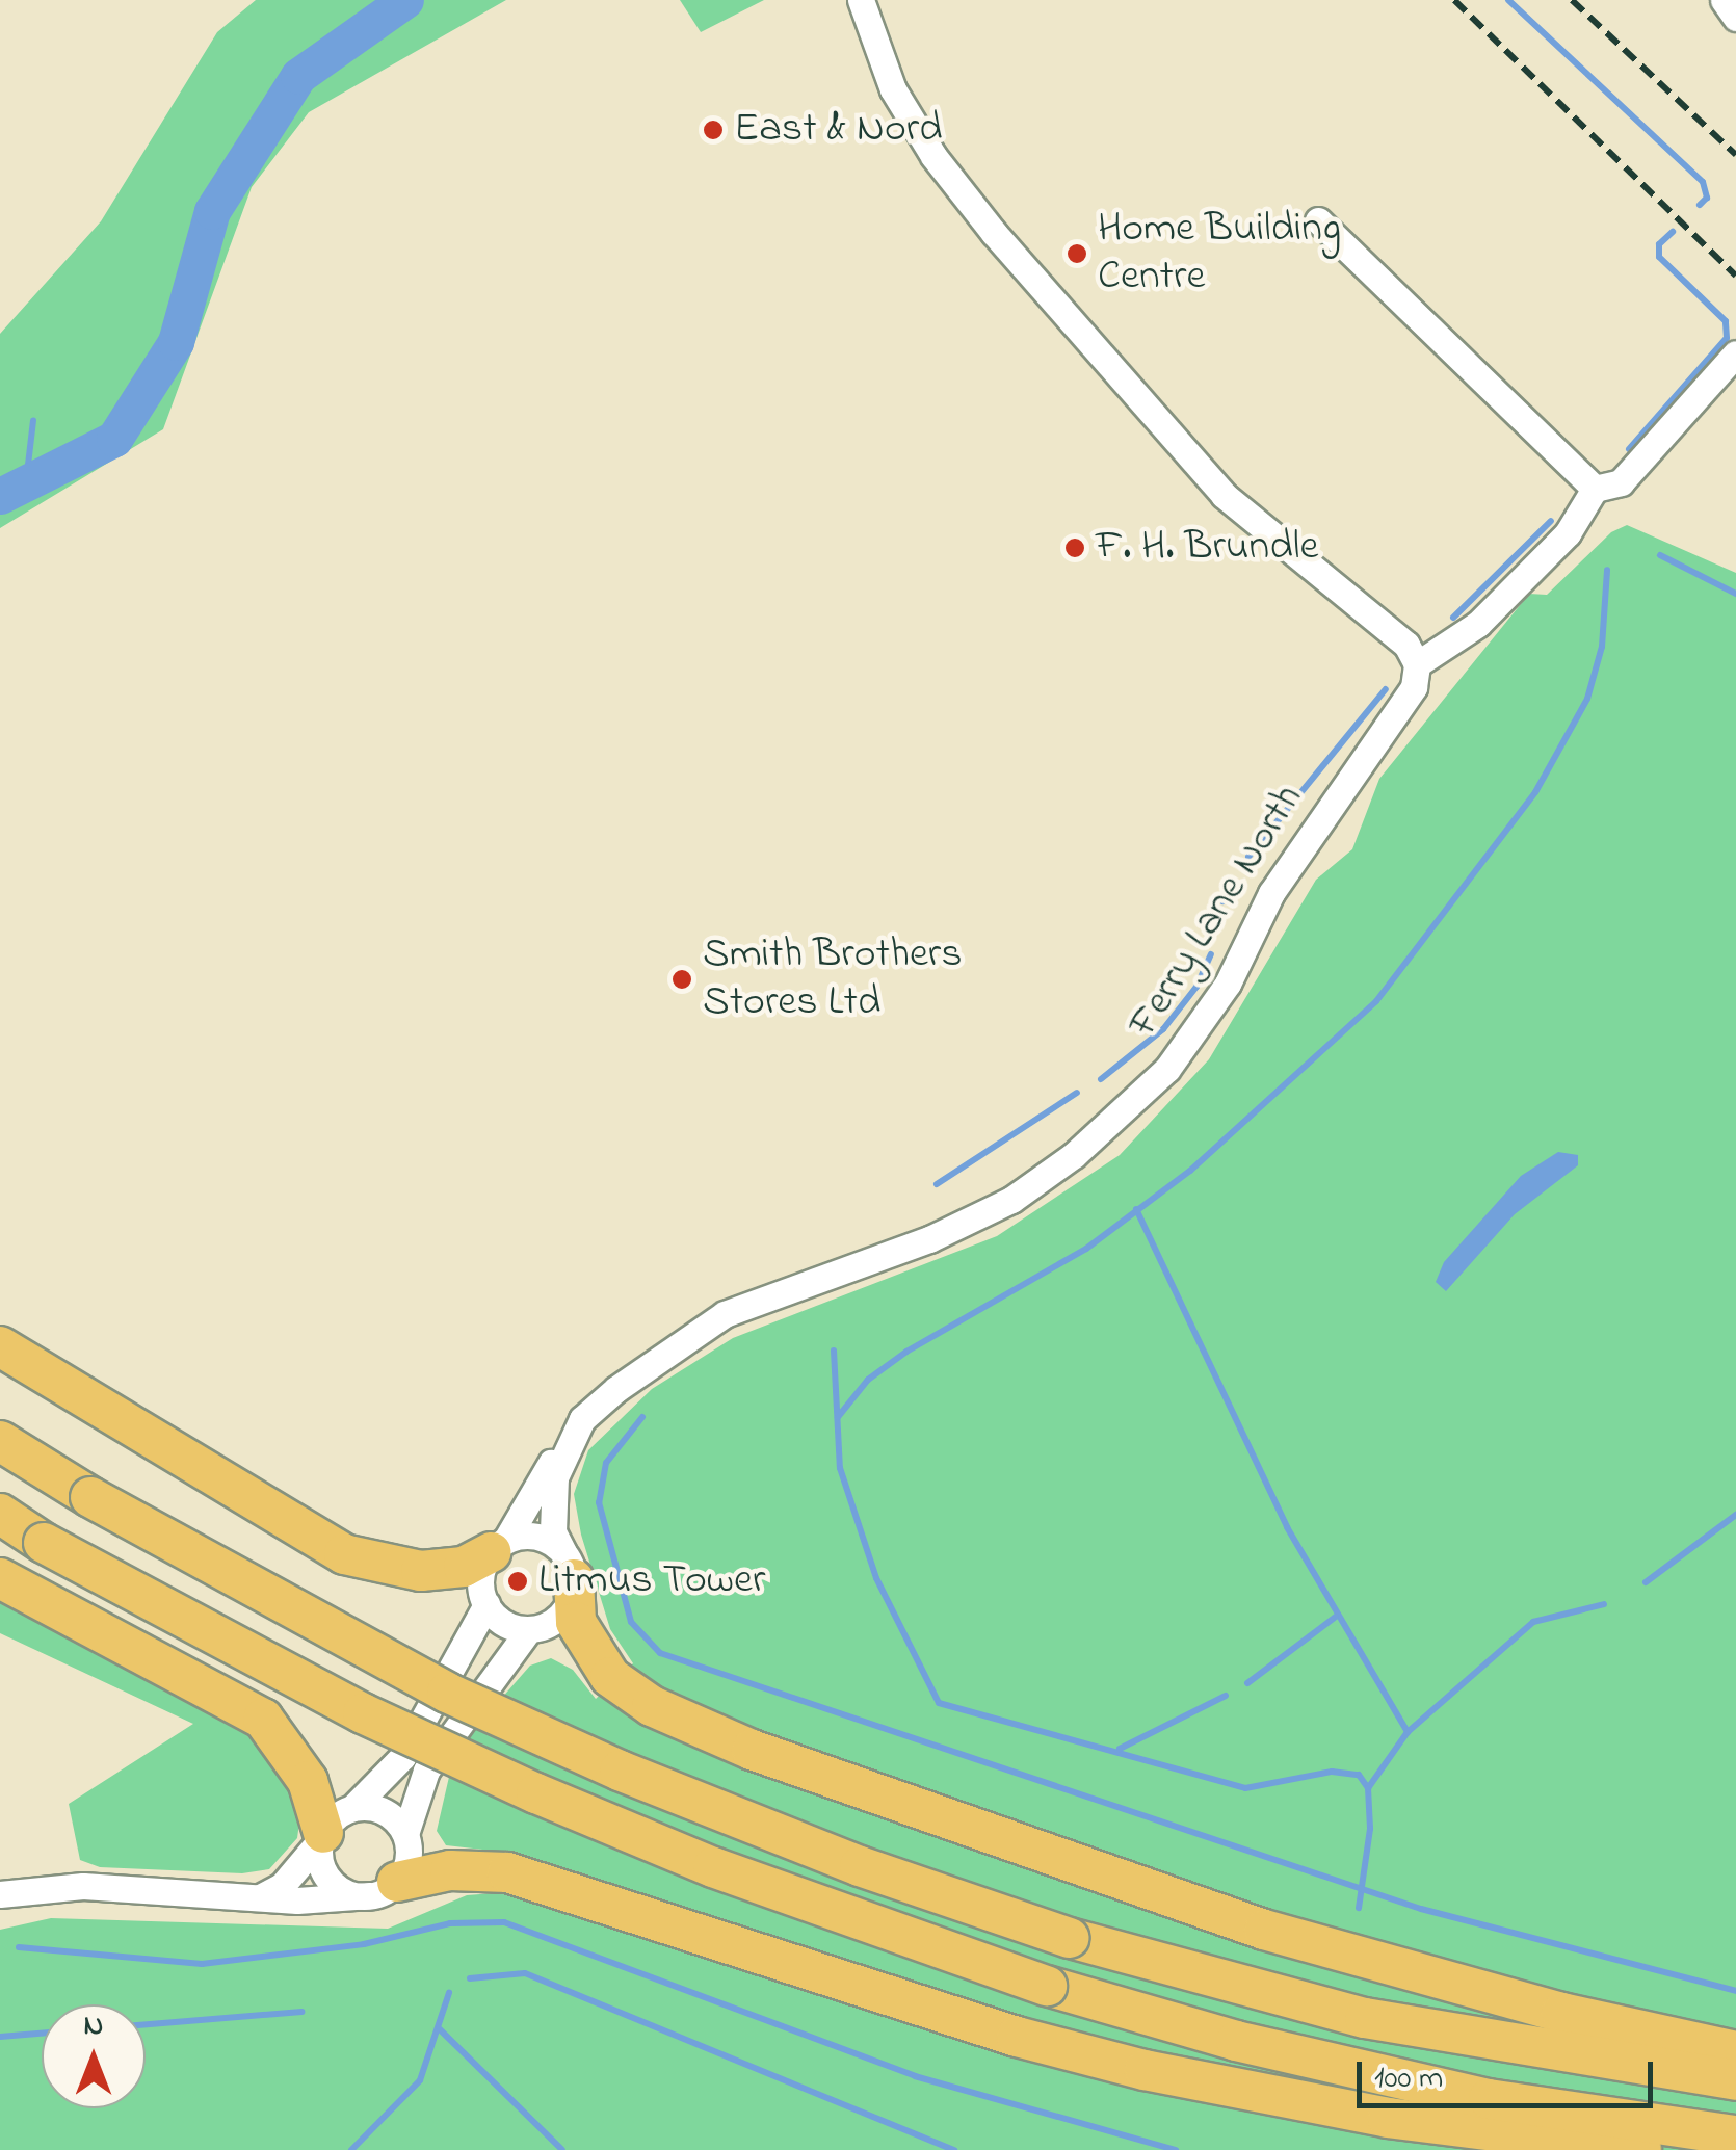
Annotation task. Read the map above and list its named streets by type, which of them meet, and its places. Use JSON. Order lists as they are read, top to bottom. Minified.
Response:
{"streets":{"street":["Ferry Lane North"]},"places":["East & Nord","Home Building Centre","F. H. Brundle","Smith Brothers Stores Ltd","Litmus Tower"],"scale_bar":"100 m","north":"top"}
